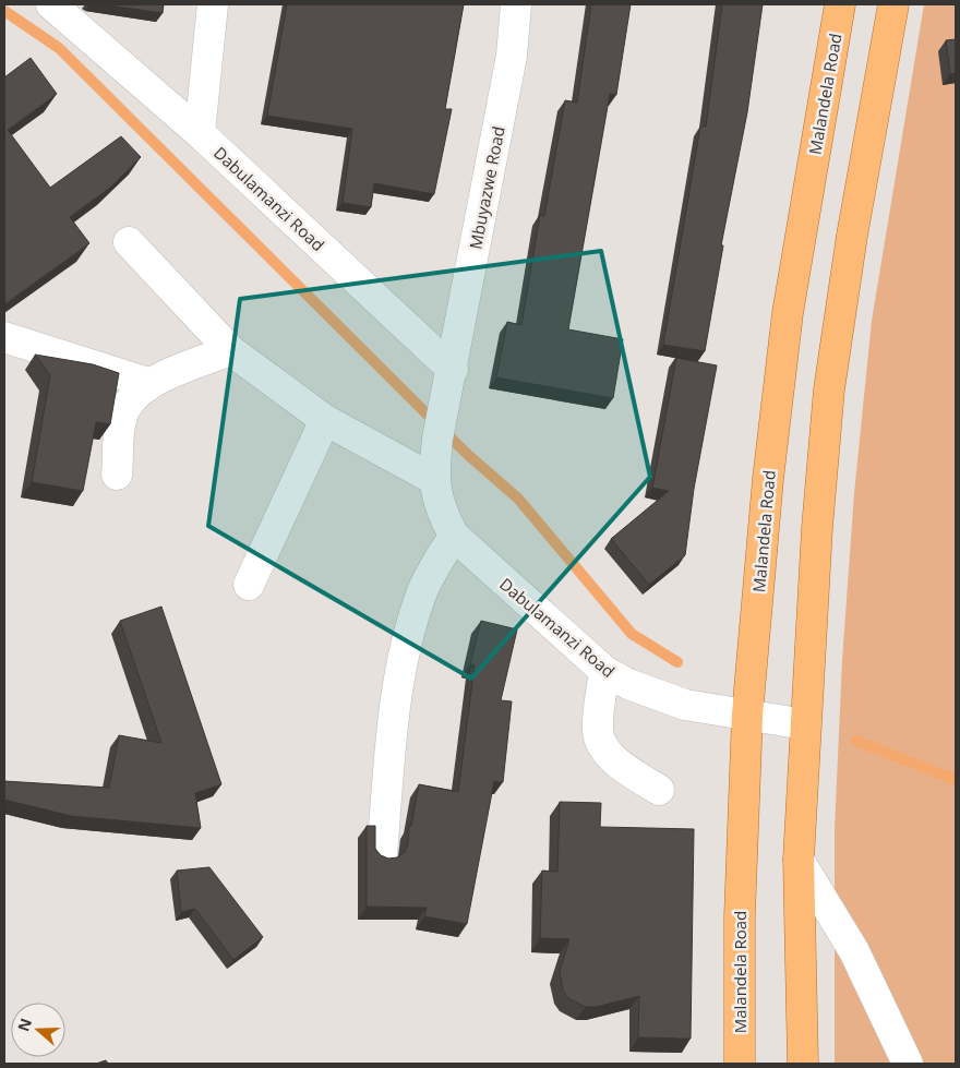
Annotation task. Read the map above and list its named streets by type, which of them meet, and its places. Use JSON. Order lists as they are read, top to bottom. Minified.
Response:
{"streets":{"main road":["Malandela Road"],"street":["Mbuyazwe Road","Dabulamanzi Road"]},"crossings":[["Malandela Road","Dabulamanzi Road"],["Mbuyazwe Road","Dabulamanzi Road"]],"north":"left"}
